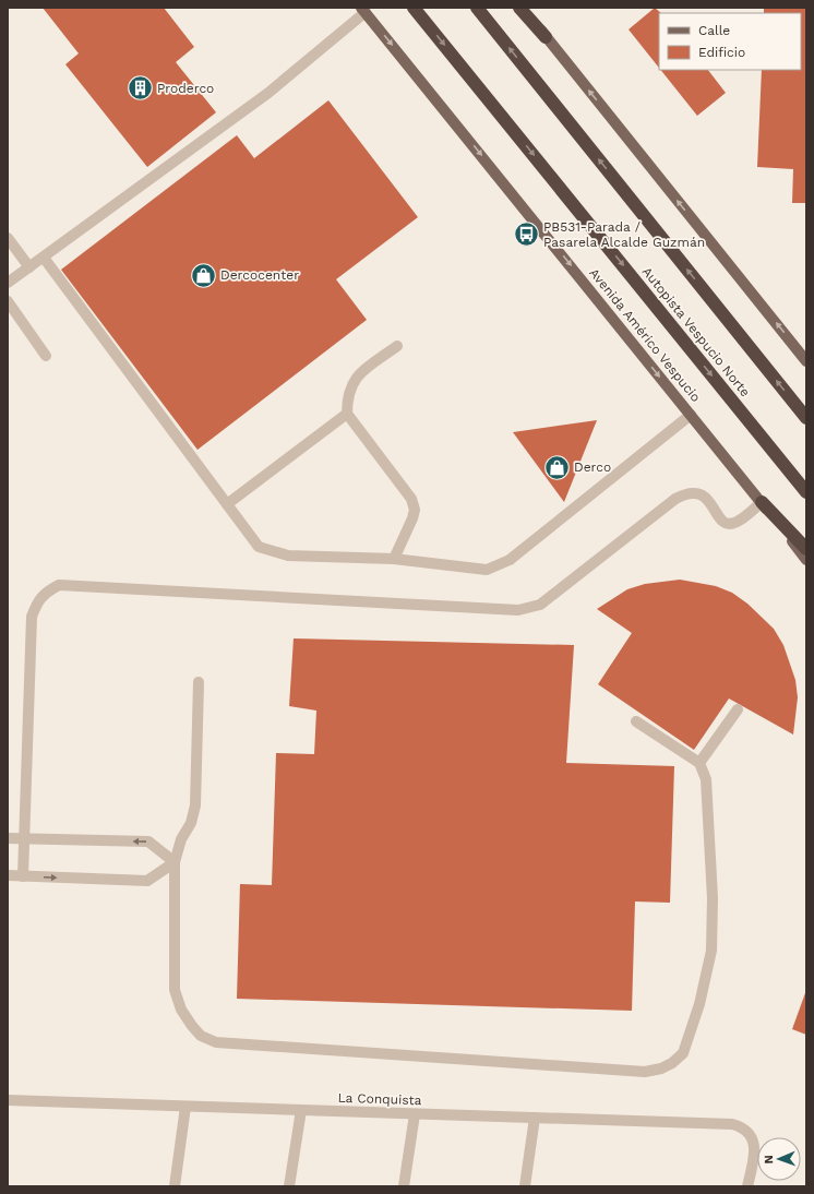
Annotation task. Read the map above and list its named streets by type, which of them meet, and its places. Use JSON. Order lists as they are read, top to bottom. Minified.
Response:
{"streets":{"highway":["Autopista Vespucio Norte"],"main road":["Avenida Américo Vespucio"],"street":["La Conquista"]},"one_way":["Avenida Américo Vespucio"],"places":{"building":["Proderco"],"bus stop":["PB531-Parada / Pasarela Alcalde Guzmán"],"shop":["Dercocenter","Derco"]},"legend":["Calle","Edificio"],"north":"left"}
